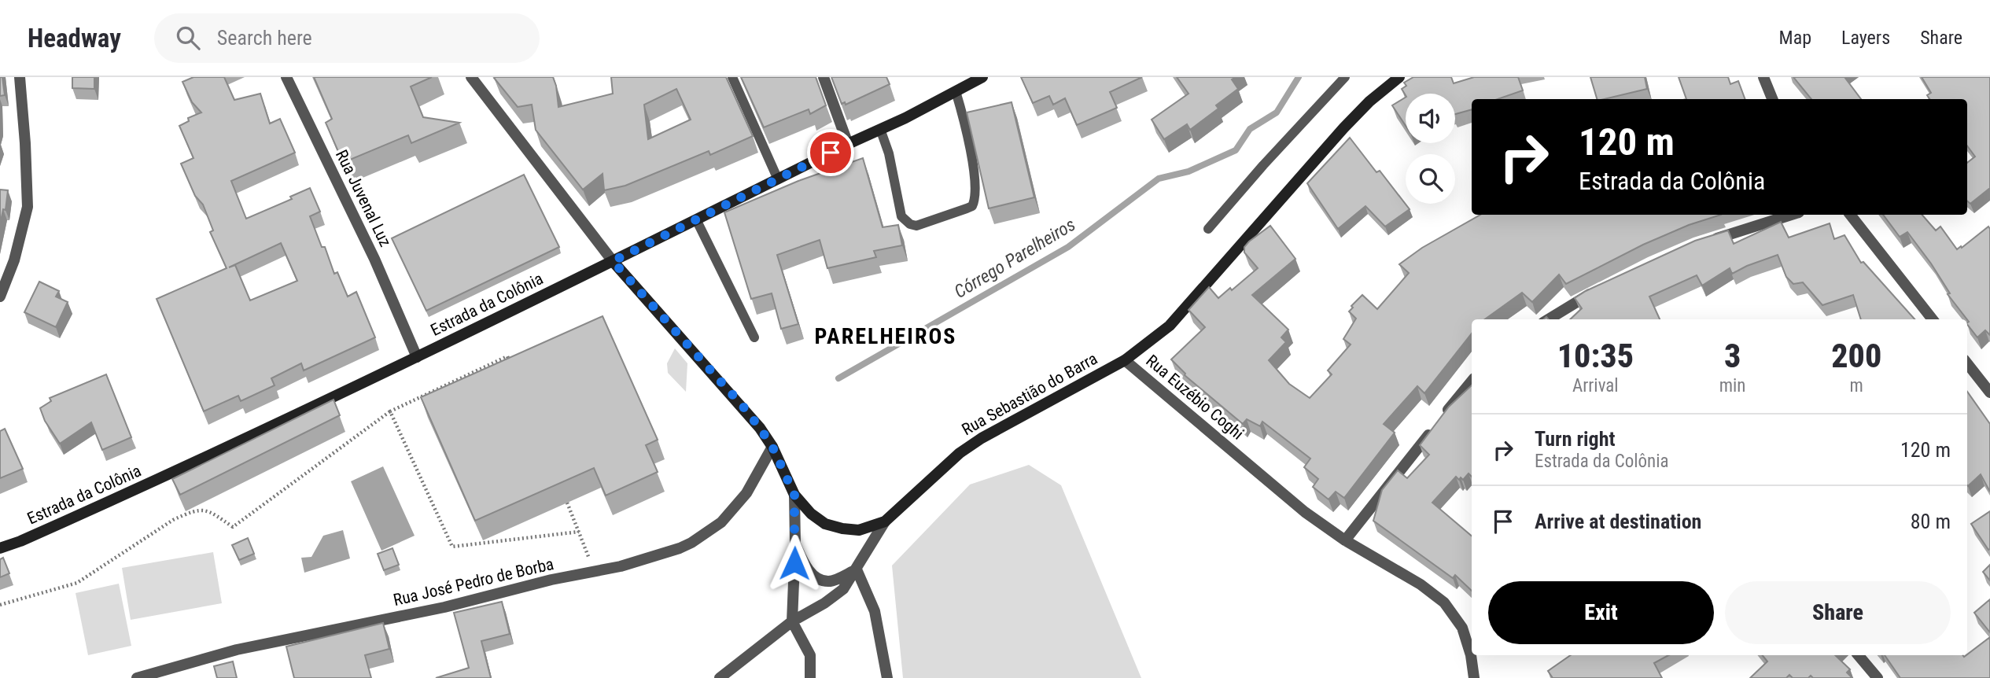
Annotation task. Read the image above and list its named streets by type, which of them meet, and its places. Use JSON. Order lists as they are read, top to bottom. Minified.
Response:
{"streets":{"main road":["Estrada da Colônia","Rua Sebastião do Barra","Rua Euzébio Coghi"],"street":["Rua Juvenal Luz","Rua José Pedro de Borba"]},"crossings":[["Rua Juvenal Luz","Estrada da Colônia"],["Rua Sebastião do Barra","Rua Euzébio Coghi"]],"districts":["PARELHEIROS"],"water":["Córrego Parelheiros"],"page":{"header":"Headway","search":"Search here","nav":["Map","Layers","Share"],"turn":["120 m","Estrada da Colônia"],"eta":["10:35","Arrival","3","min","200","m"],"list":[{"name":"Turn right","note":"Estrada da Colônia","value":"120 m"},{"name":"Arrive at destination","value":"80 m"}],"buttons":["Exit","Share"]}}
